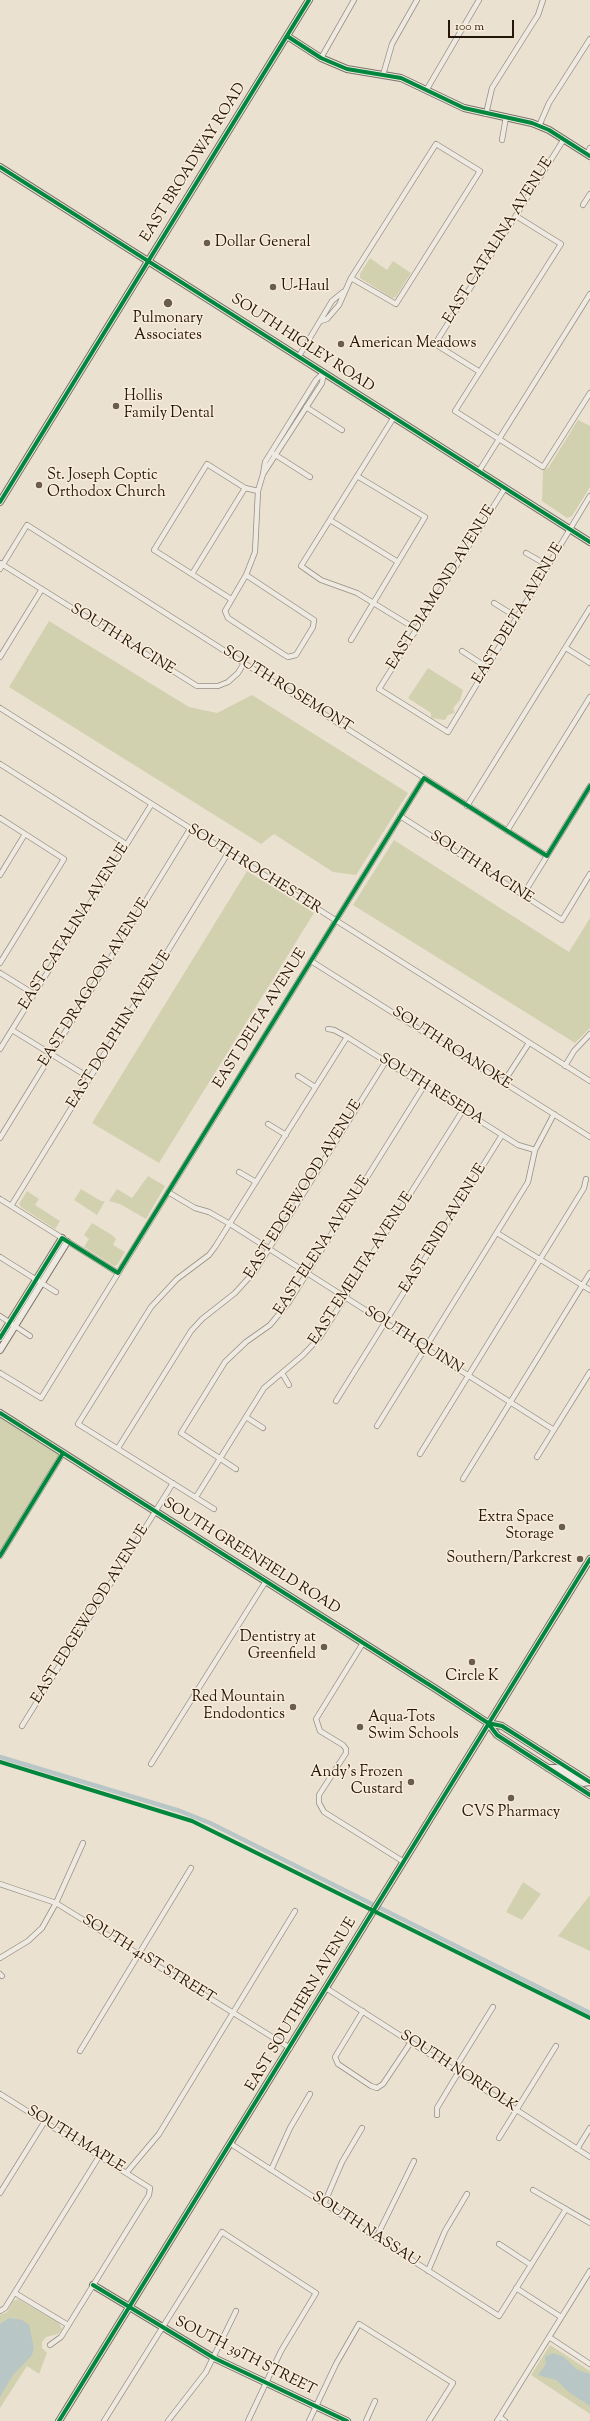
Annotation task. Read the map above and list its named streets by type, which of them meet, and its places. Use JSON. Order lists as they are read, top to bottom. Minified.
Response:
{"streets":{"main road":["EAST BROADWAY ROAD","SOUTH HIGLEY ROAD","SOUTH GREENFIELD ROAD","EAST SOUTHERN AVENUE","SOUTH 39TH STREET"],"street":["EAST CATALINA AVENUE","EAST DIAMOND AVENUE","EAST DELTA AVENUE","SOUTH RACINE","SOUTH ROSEMONT","SOUTH ROCHESTER","EAST DRAGOON AVENUE","EAST DOLPHIN AVENUE","SOUTH ROANOKE","SOUTH RESEDA","EAST EDGEWOOD AVENUE","EAST ENID AVENUE","EAST ELENA AVENUE","EAST EMELITA AVENUE","SOUTH QUINN","SOUTH 41ST STREET","SOUTH NORFOLK","SOUTH MAPLE","SOUTH NASSAU"]},"crossings":[["EAST BROADWAY ROAD","SOUTH HIGLEY ROAD"],["EAST CATALINA AVENUE","SOUTH ROCHESTER"],["SOUTH HIGLEY ROAD","EAST DIAMOND AVENUE"],["SOUTH HIGLEY ROAD","EAST DELTA AVENUE"],["EAST DIAMOND AVENUE","EAST DELTA AVENUE"],["EAST DELTA AVENUE","SOUTH RACINE"],["EAST DELTA AVENUE","SOUTH ROSEMONT"],["EAST DELTA AVENUE","SOUTH ROCHESTER"],["EAST DELTA AVENUE","SOUTH ROANOKE"],["EAST DELTA AVENUE","SOUTH QUINN"],["SOUTH RACINE","SOUTH ROSEMONT"],["SOUTH ROCHESTER","EAST DRAGOON AVENUE"],["SOUTH ROCHESTER","EAST DOLPHIN AVENUE"],["SOUTH RESEDA","EAST EDGEWOOD AVENUE"],["SOUTH RESEDA","EAST ENID AVENUE"],["SOUTH RESEDA","EAST ELENA AVENUE"],["SOUTH RESEDA","EAST EMELITA AVENUE"],["EAST EDGEWOOD AVENUE","SOUTH QUINN"],["EAST EDGEWOOD AVENUE","SOUTH GREENFIELD ROAD"],["EAST ENID AVENUE","SOUTH QUINN"],["EAST ELENA AVENUE","EAST EMELITA AVENUE"],["EAST ELENA AVENUE","SOUTH QUINN"],["EAST EMELITA AVENUE","SOUTH QUINN"],["SOUTH GREENFIELD ROAD","EAST SOUTHERN AVENUE"],["SOUTH 41ST STREET","EAST SOUTHERN AVENUE"],["EAST SOUTHERN AVENUE","SOUTH NORFOLK"],["EAST SOUTHERN AVENUE","SOUTH NASSAU"],["EAST SOUTHERN AVENUE","SOUTH 39TH STREET"],["SOUTH MAPLE","SOUTH 39TH STREET"]],"places":["Dollar General","U-Haul","Pulmonary Associates","American Meadows","Hollis Family Dental","St. Joseph Coptic Orthodox Church","Extra Space Storage","Southern/Parkcrest","Dentistry at Greenfield","Circle K","Red Mountain Endodontics","Aqua-Tots Swim Schools","Andy's Frozen Custard","CVS Pharmacy"],"scale_bar":"100 m"}
